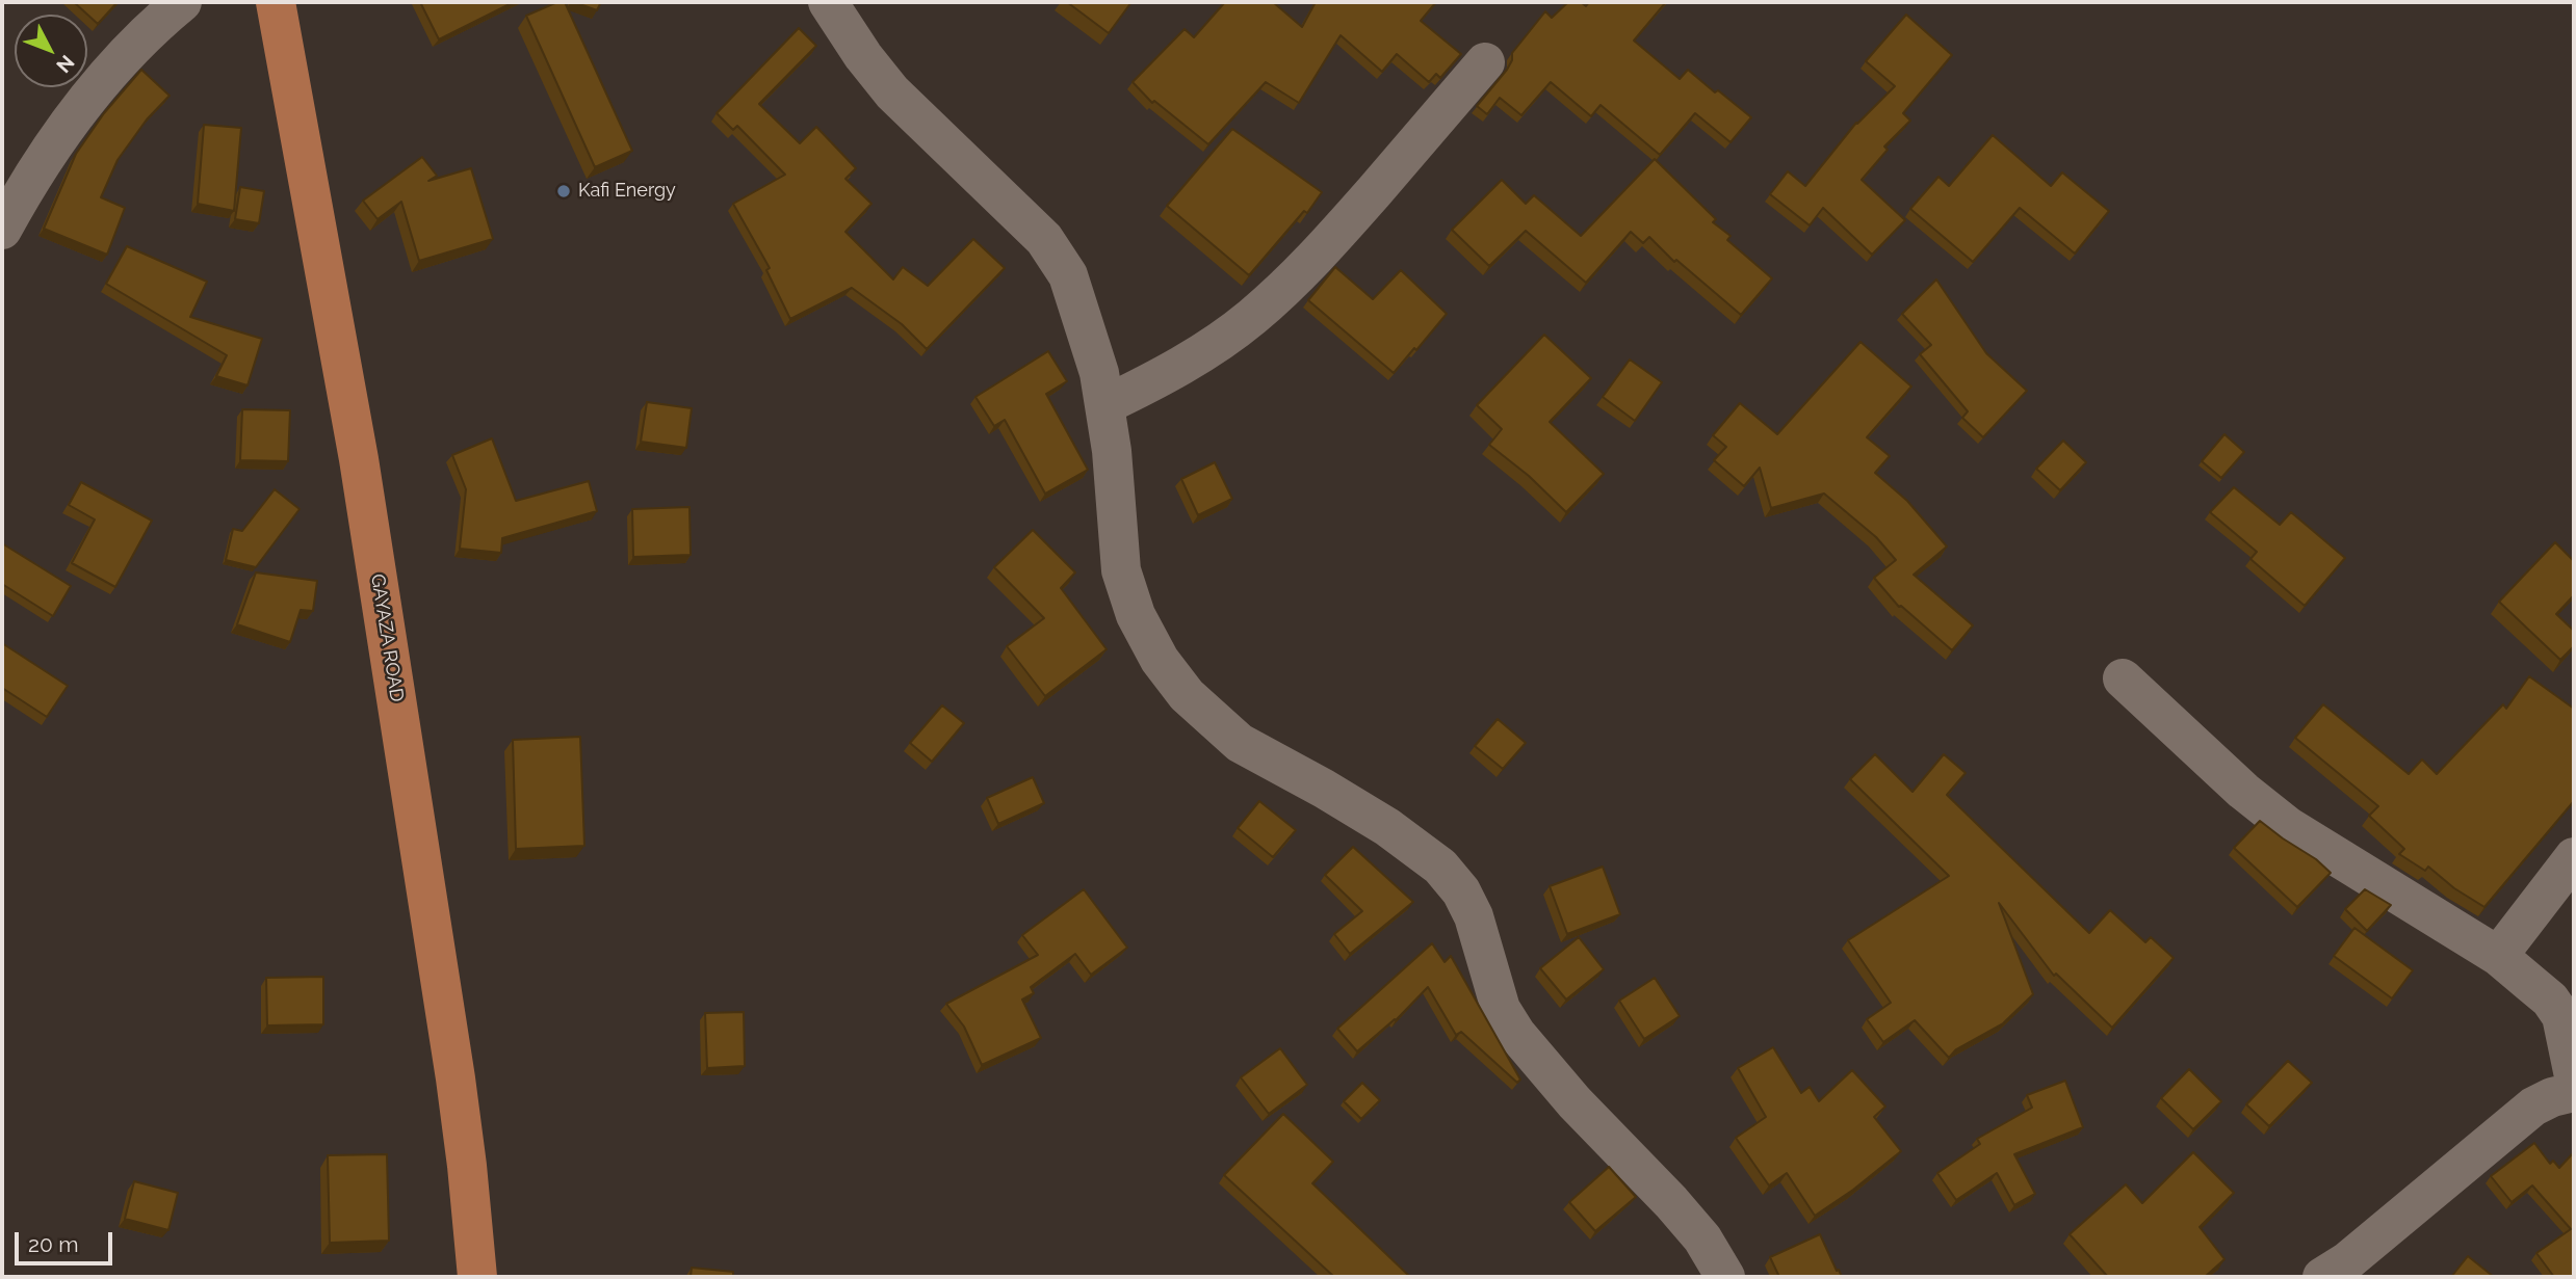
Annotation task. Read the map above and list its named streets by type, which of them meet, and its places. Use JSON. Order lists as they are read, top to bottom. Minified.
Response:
{"streets":{"main road":["GAYAZA ROAD"]},"places":["Kafi Energy"],"scale_bar":"20 m","north":"bottom right"}
